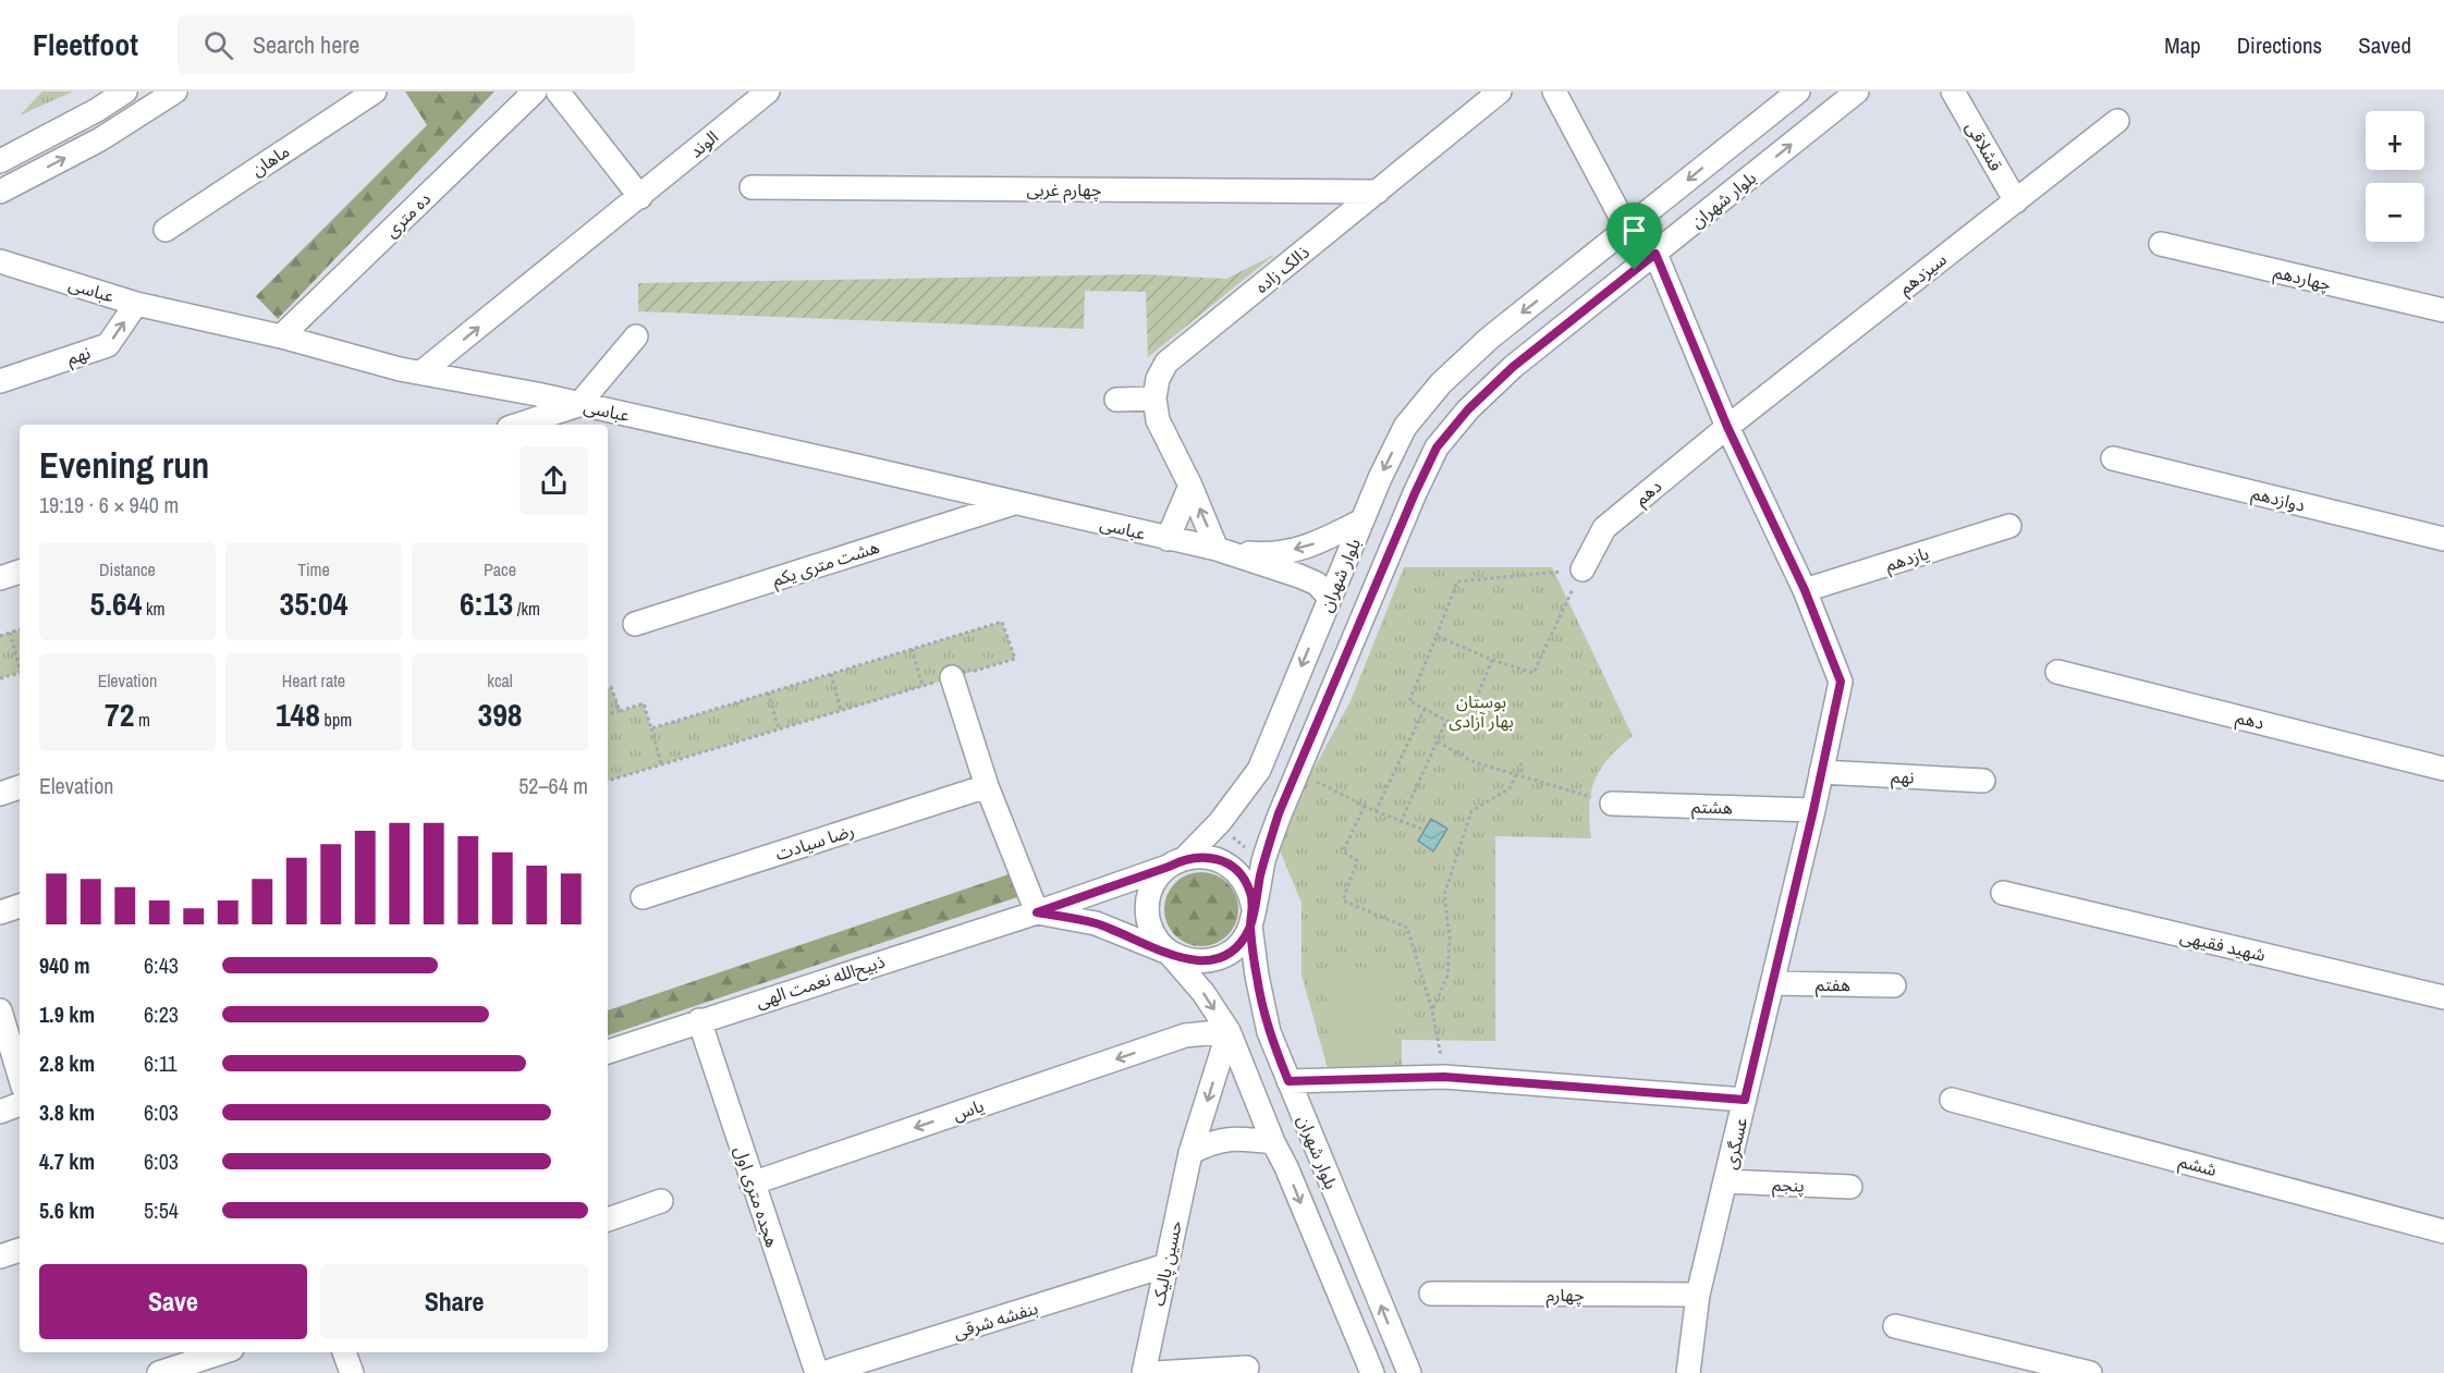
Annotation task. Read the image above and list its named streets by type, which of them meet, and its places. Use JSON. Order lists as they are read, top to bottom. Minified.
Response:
{"streets":{"street":["الوند","قشلاقی","ماهان","چهارم غربی","بلوار شهران","ده متری","ذالک زاده","سیزدهم","چهاردهم","عباسی","نهم","دهم","دوازدهم","یازدهم","هشت متری یکم","هشتم","رضا سیادت","شهید فقیهی","ذبیح‌الله نعمت الهی","هفتم","یاس","عسگری","ششم","پنجم","هجده متری اول","حسین پالیک","چهارم","بنفشه شرقی"]},"crossings":[["الوند","عباسی"],["قشلاقی","سیزدهم"],["چهارم غربی","ذالک زاده"],["بلوار شهران","ذبیح‌الله نعمت الهی"],["بلوار شهران","یاس"],["بلوار شهران","عسگری"],["بلوار شهران","حسین پالیک"],["ده متری","عباسی"],["سیزدهم","دهم"],["سیزدهم","عسگری"],["عباسی","نهم"],["عباسی","هشت متری یکم"],["نهم","عسگری"],["دهم","عسگری"],["یازدهم","عسگری"],["هشتم","عسگری"],["ذبیح‌الله نعمت الهی","هجده متری اول"],["هفتم","عسگری"],["یاس","هجده متری اول"],["یاس","حسین پالیک"],["عسگری","پنجم"],["عسگری","چهارم"],["حسین پالیک","بنفشه شرقی"]],"one_way":["نهم","یاس","حسین پالیک"],"parks":["بوستان بهار آزادی"],"page":{"header":"Fleetfoot","search":"Search here","nav":["Map","Directions","Saved"],"map_buttons":["+","−"],"heading":["Evening run","19:19 · 6 × 940 m"],"stats":[["Distance","5.64 km"],["Time","35:04"],["Pace","6:13 /km"],["Elevation","72 m"],["Heart rate","148 bpm"],["kcal","398"]],"chart":["Elevation","52–64 m"],"list":[{"name":"940 m","note":"6:43"},{"name":"1.9 km","note":"6:23"},{"name":"2.8 km","note":"6:11"},{"name":"3.8 km","note":"6:03"},{"name":"4.7 km","note":"6:03"},{"name":"5.6 km","note":"5:54"}],"buttons":["Save","Share"]}}
